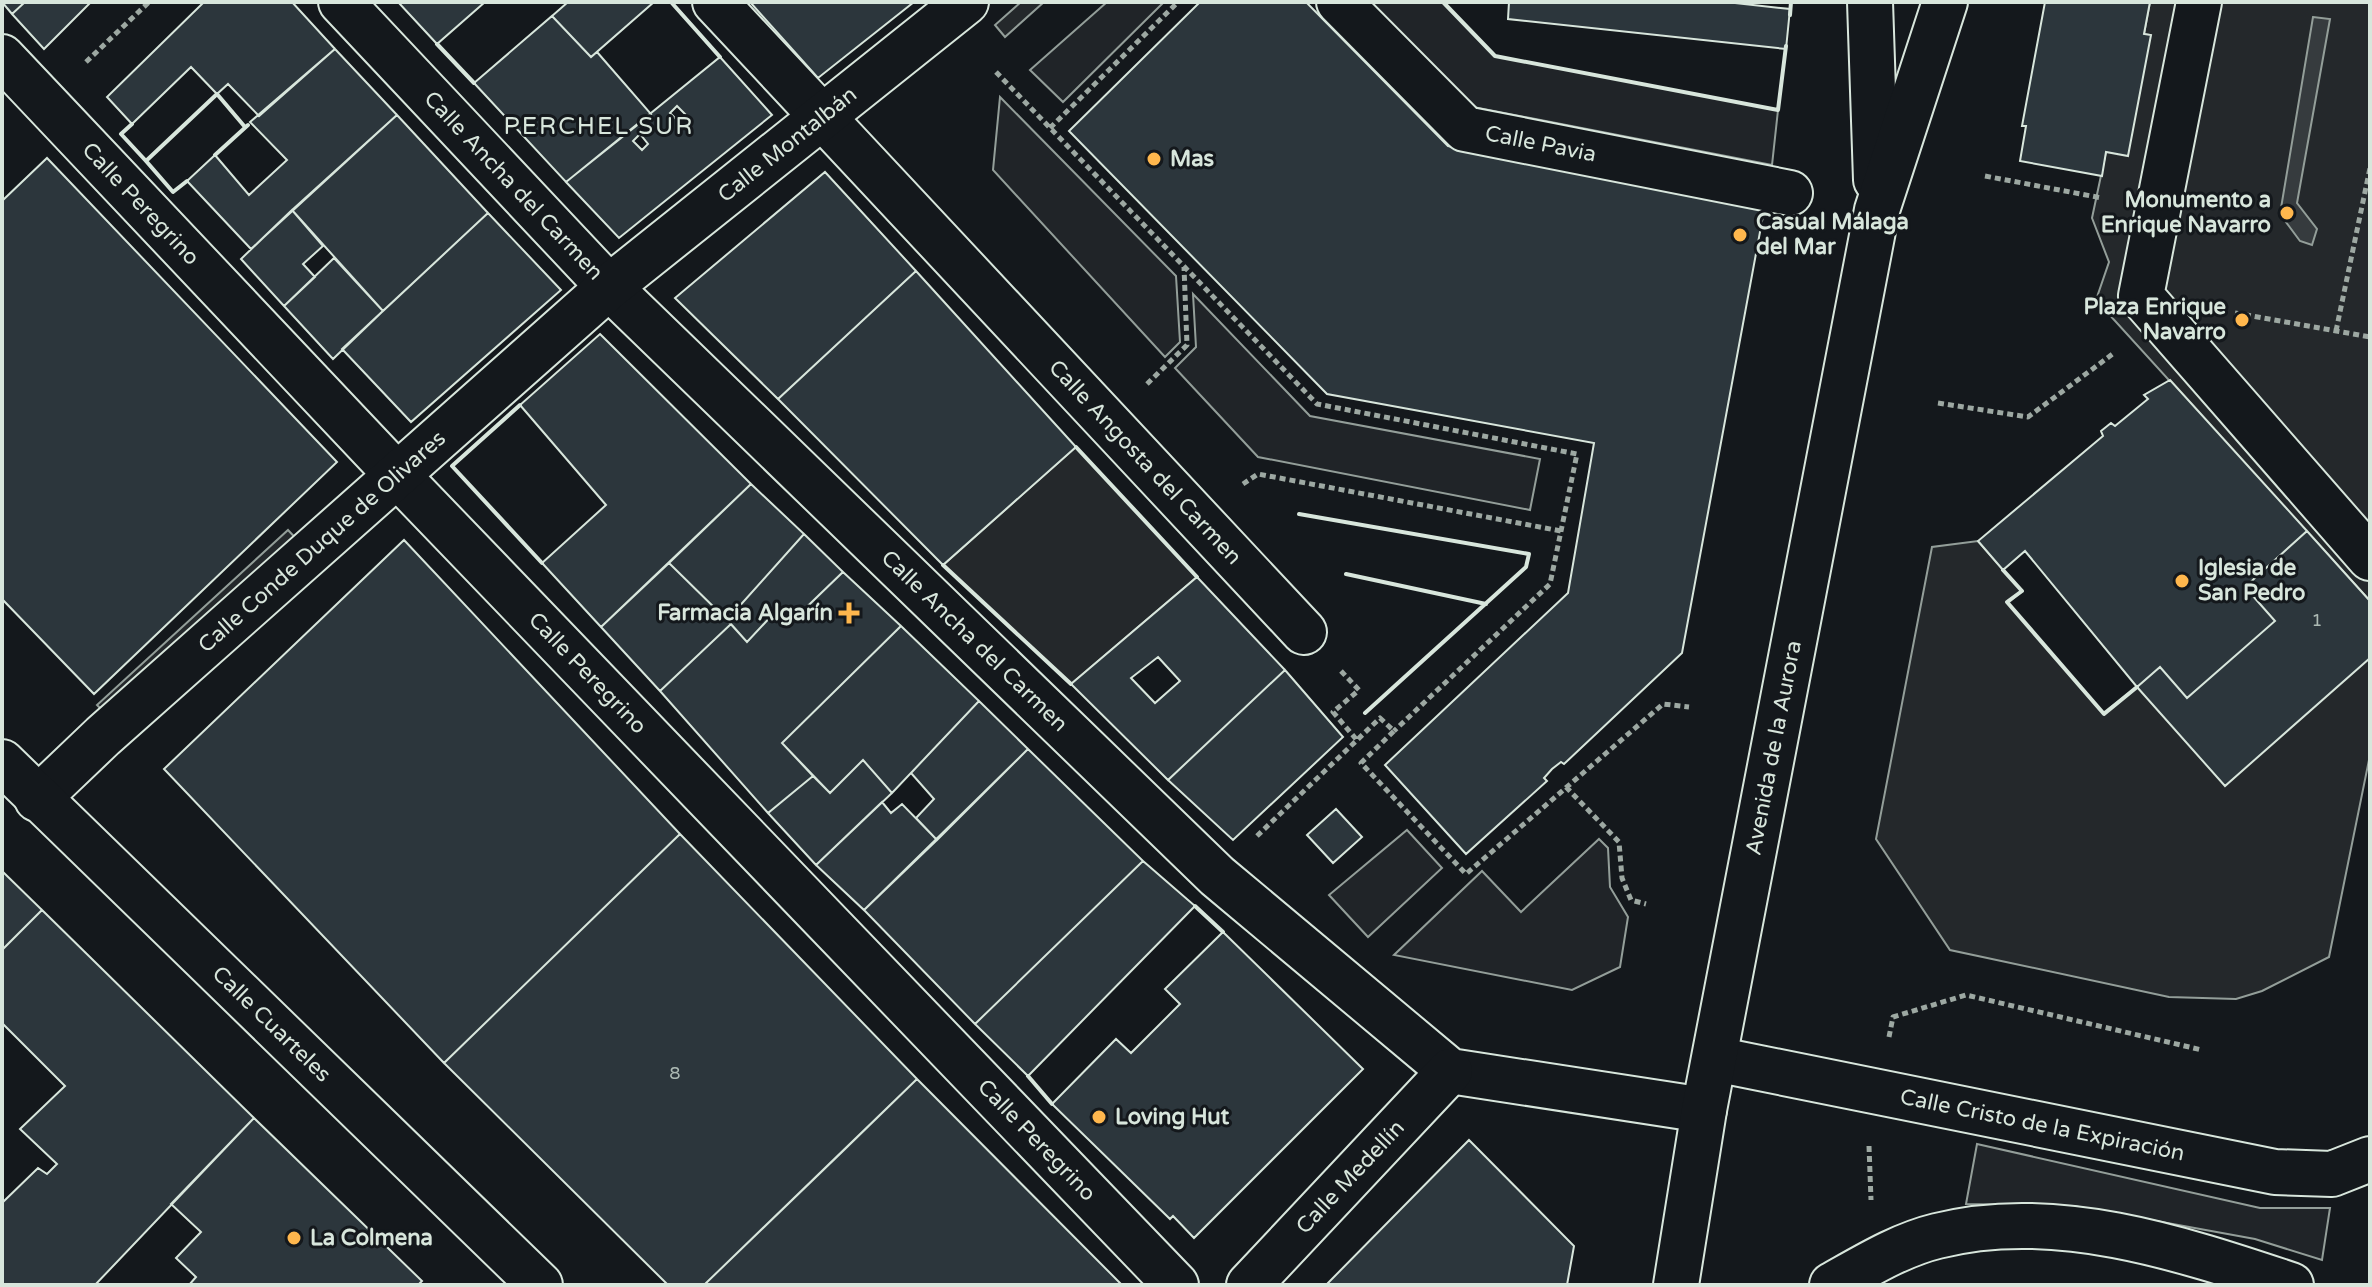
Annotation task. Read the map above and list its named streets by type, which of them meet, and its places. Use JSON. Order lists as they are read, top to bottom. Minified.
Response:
{"streets":{"street":["Calle Pavia","Calle Montalbán","Calle Ancha del Carmen","Calle Peregrino","Calle Angosta del Carmen","Calle Conde Duque de Olivares","Avenida de la Aurora","Calle Cuarteles","Calle Cristo de la Expiración","Calle Medellín"]},"crossings":[["Calle Montalbán","Calle Ancha del Carmen"],["Calle Montalbán","Calle Angosta del Carmen"],["Calle Montalbán","Calle Conde Duque de Olivares"],["Calle Ancha del Carmen","Calle Conde Duque de Olivares"],["Calle Ancha del Carmen","Calle Medellín"],["Calle Peregrino","Calle Conde Duque de Olivares"],["Calle Conde Duque de Olivares","Calle Cuarteles"],["Avenida de la Aurora","Calle Cristo de la Expiración"]],"districts":["PERCHEL SUR"],"places":{"other":["Mas","Monumento a Enrique Navarro","Casual Málaga del Mar","Plaza Enrique Navarro","Iglesia de San Pedro","Loving Hut","La Colmena"],"health":["Farmacia Algarín"]},"house_numbers":["1","8"]}
